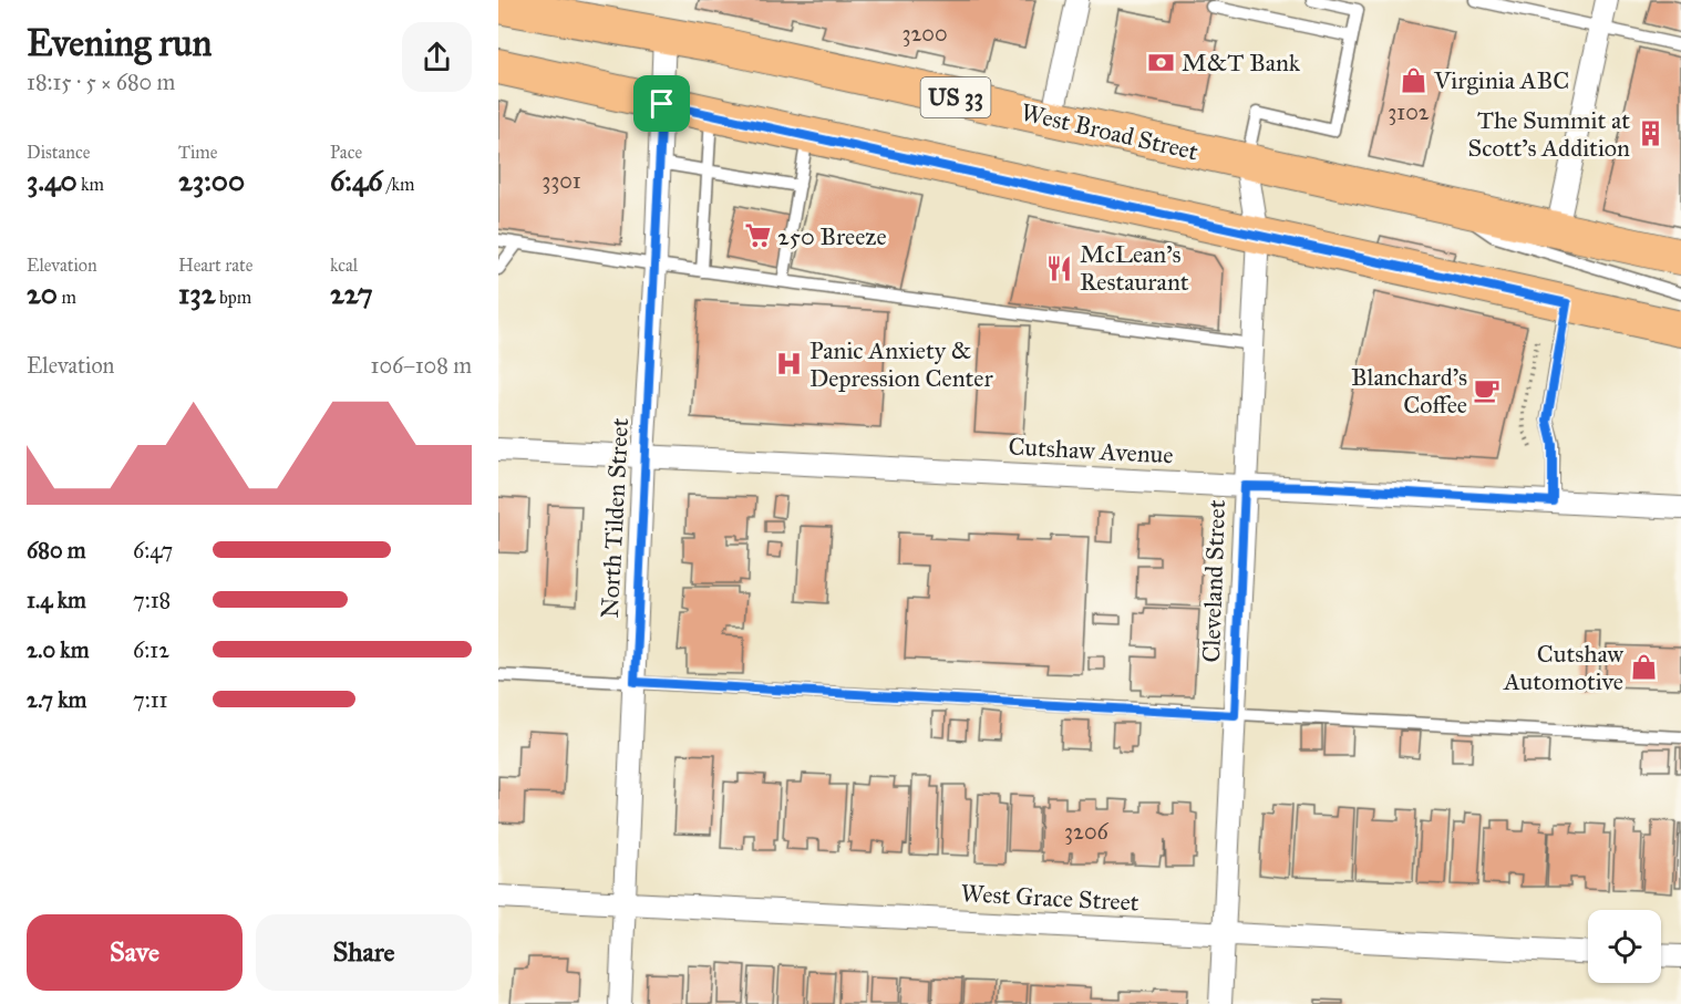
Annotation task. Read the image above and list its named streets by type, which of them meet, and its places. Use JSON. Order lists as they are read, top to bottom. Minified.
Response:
{"streets":{"main road":["US 33","West Broad Street"],"street":["Cutshaw Avenue","North Tilden Street","Cleveland Street","West Grace Street"]},"crossings":[["West Broad Street","North Tilden Street"],["West Broad Street","Cleveland Street"],["Cutshaw Avenue","North Tilden Street"],["Cutshaw Avenue","Cleveland Street"],["North Tilden Street","West Grace Street"],["Cleveland Street","West Grace Street"]],"places":{"bank":["M&T Bank"],"shop":["Virginia ABC","Cutshaw Automotive"],"building":["The Summit at Scott’s Addition"],"supermarket":["250 Breeze"],"restaurant":["McLean's Restaurant"],"hospital":["Panic Anxiety & Depression Center"],"cafe":["Blanchard's Coffee"]},"house_numbers":["3200","3102","3301","3206"],"page":{"heading":["Evening run","18:15 · 5 × 680 m"],"stats":[["Distance","3.40 km"],["Time","23:00"],["Pace","6:46 /km"],["Elevation","20 m"],["Heart rate","132 bpm"],["kcal","227"]],"chart":["Elevation","106–108 m"],"list":[{"name":"680 m","note":"6:47"},{"name":"1.4 km","note":"7:18"},{"name":"2.0 km","note":"6:12"},{"name":"2.7 km","note":"7:11"}],"buttons":["Save","Share"]}}
